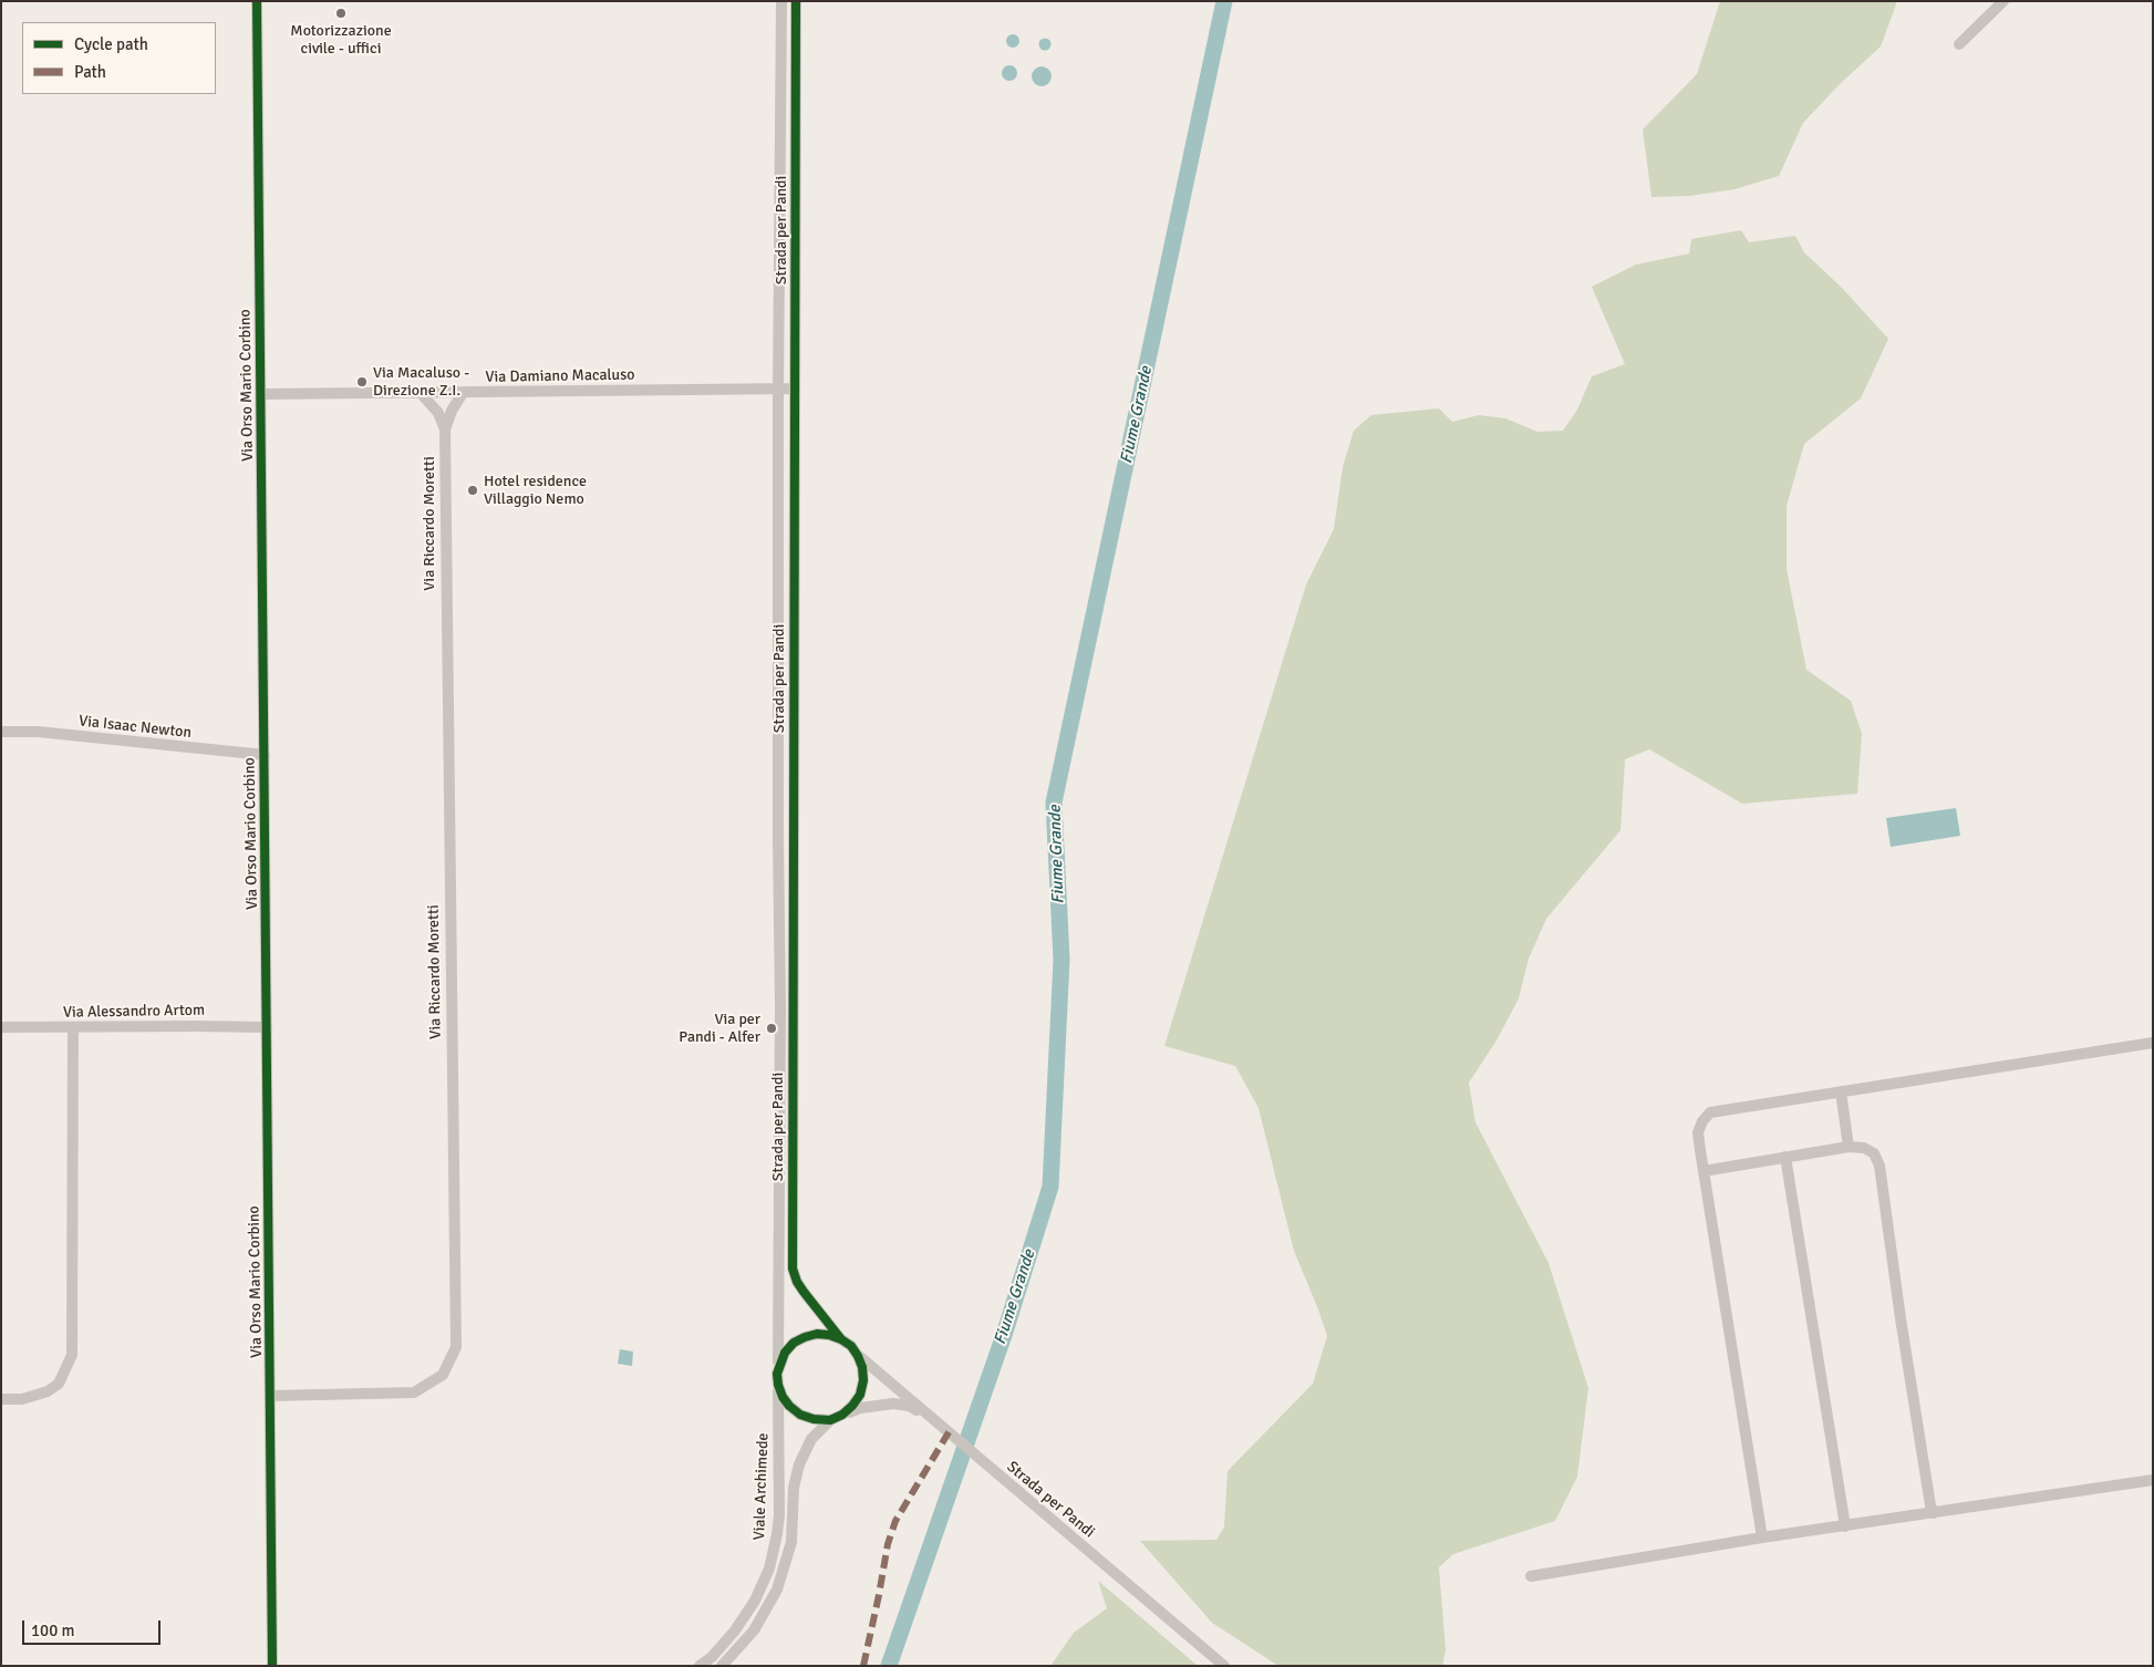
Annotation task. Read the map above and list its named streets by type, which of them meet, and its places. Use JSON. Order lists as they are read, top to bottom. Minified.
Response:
{"streets":{"street":["Strada per Pandi","Via Damiano Macaluso","Via Orso Mario Corbino","Via Riccardo Moretti","Via Isaac Newton","Via Alessandro Artom","Viale Archimede"]},"crossings":[["Strada per Pandi","Via Damiano Macaluso"],["Strada per Pandi","Viale Archimede"],["Via Damiano Macaluso","Via Orso Mario Corbino"],["Via Damiano Macaluso","Via Riccardo Moretti"],["Via Orso Mario Corbino","Via Riccardo Moretti"],["Via Orso Mario Corbino","Via Isaac Newton"],["Via Orso Mario Corbino","Via Alessandro Artom"]],"water":["Fiume Grande"],"places":["Motorizzazione civile - uffici","Via Macaluso - Direzione Z.I.","Hotel residence Villaggio Nemo","Via per Pandi - Alfer"],"legend":["Cycle path","Path"],"scale_bar":"100 m"}
